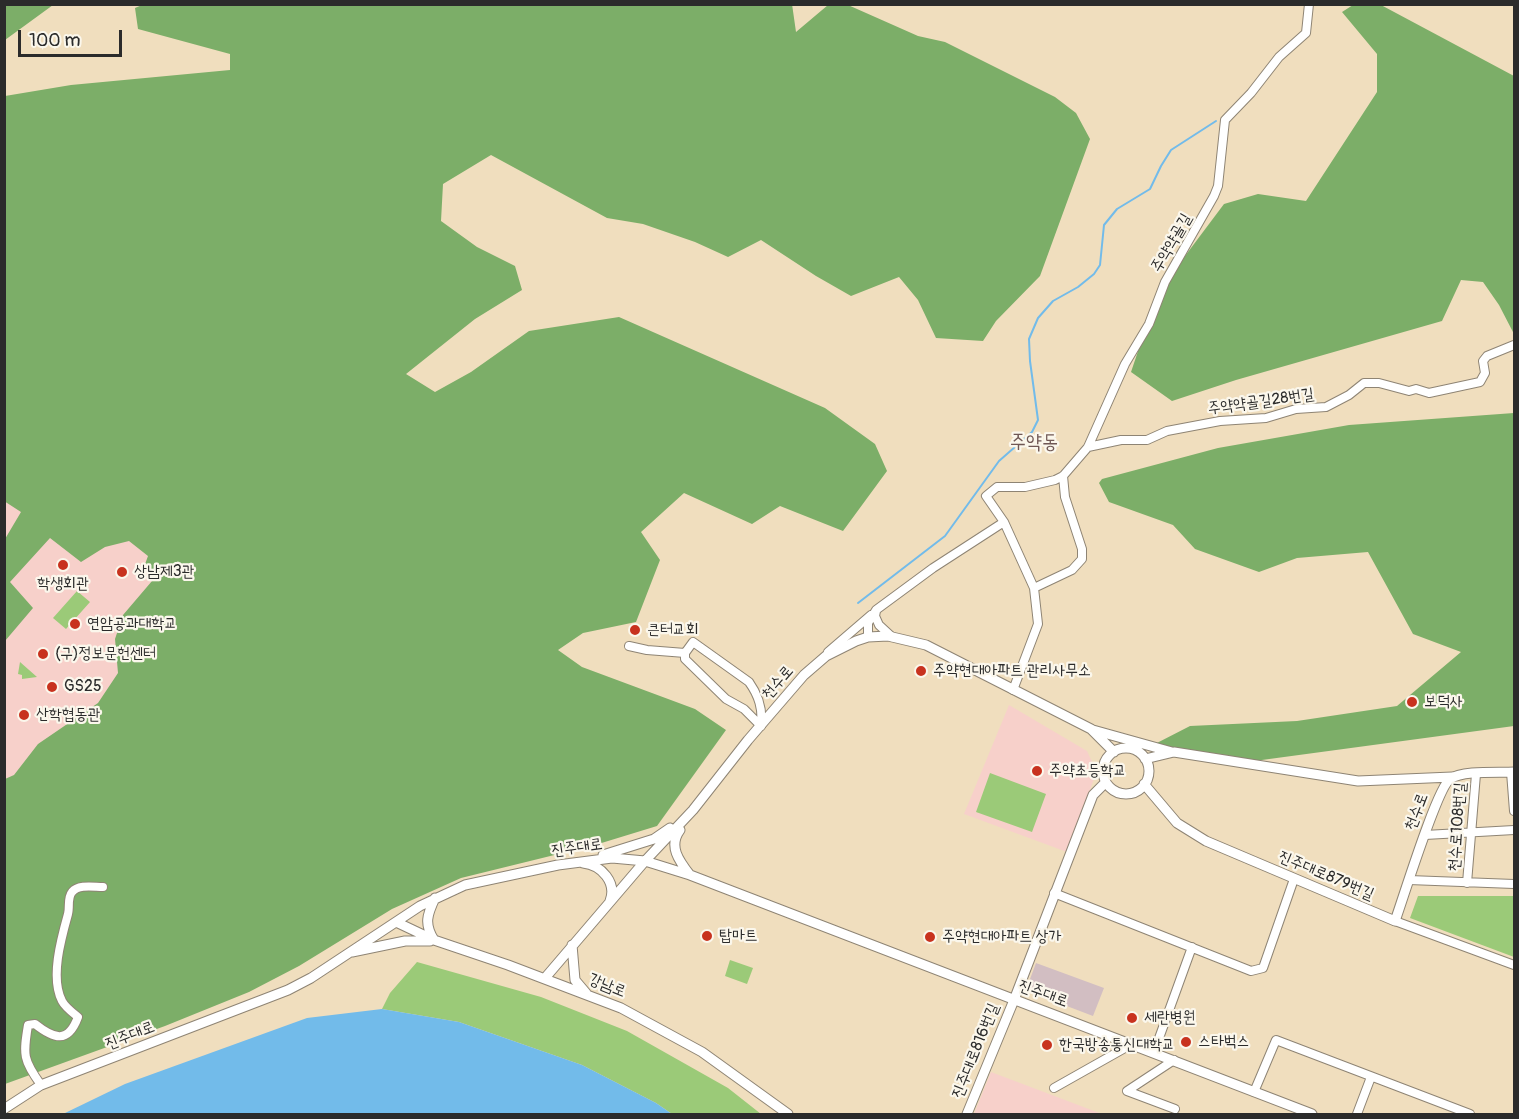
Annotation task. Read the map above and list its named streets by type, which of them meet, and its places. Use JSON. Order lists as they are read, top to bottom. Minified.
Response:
{"streets":{"street":["주약약골길","주약약골길28번길","천수로","천수로108번길","진주대로","진주대로879번길","강남로","진주대로816번길"]},"crossings":[["주약약골길","주약약골길28번길"],["천수로","진주대로"],["천수로","진주대로879번길"],["천수로","강남로"],["천수로","진주대로816번길"],["진주대로","강남로"],["진주대로","진주대로816번길"],["진주대로879번길","진주대로816번길"]],"districts":["주약동"],"places":["학생회관","상남제3관","연암공과대학교","큰터교회","(구)정보문헌센터","주약현대아파트 관리사무소","GS25","보덕사","산학협동관","주약초등학교","탑마트","주약현대아파트 상가","세란병원","스타벅스","한국방송통신대학교"],"scale_bar":"100 m"}
